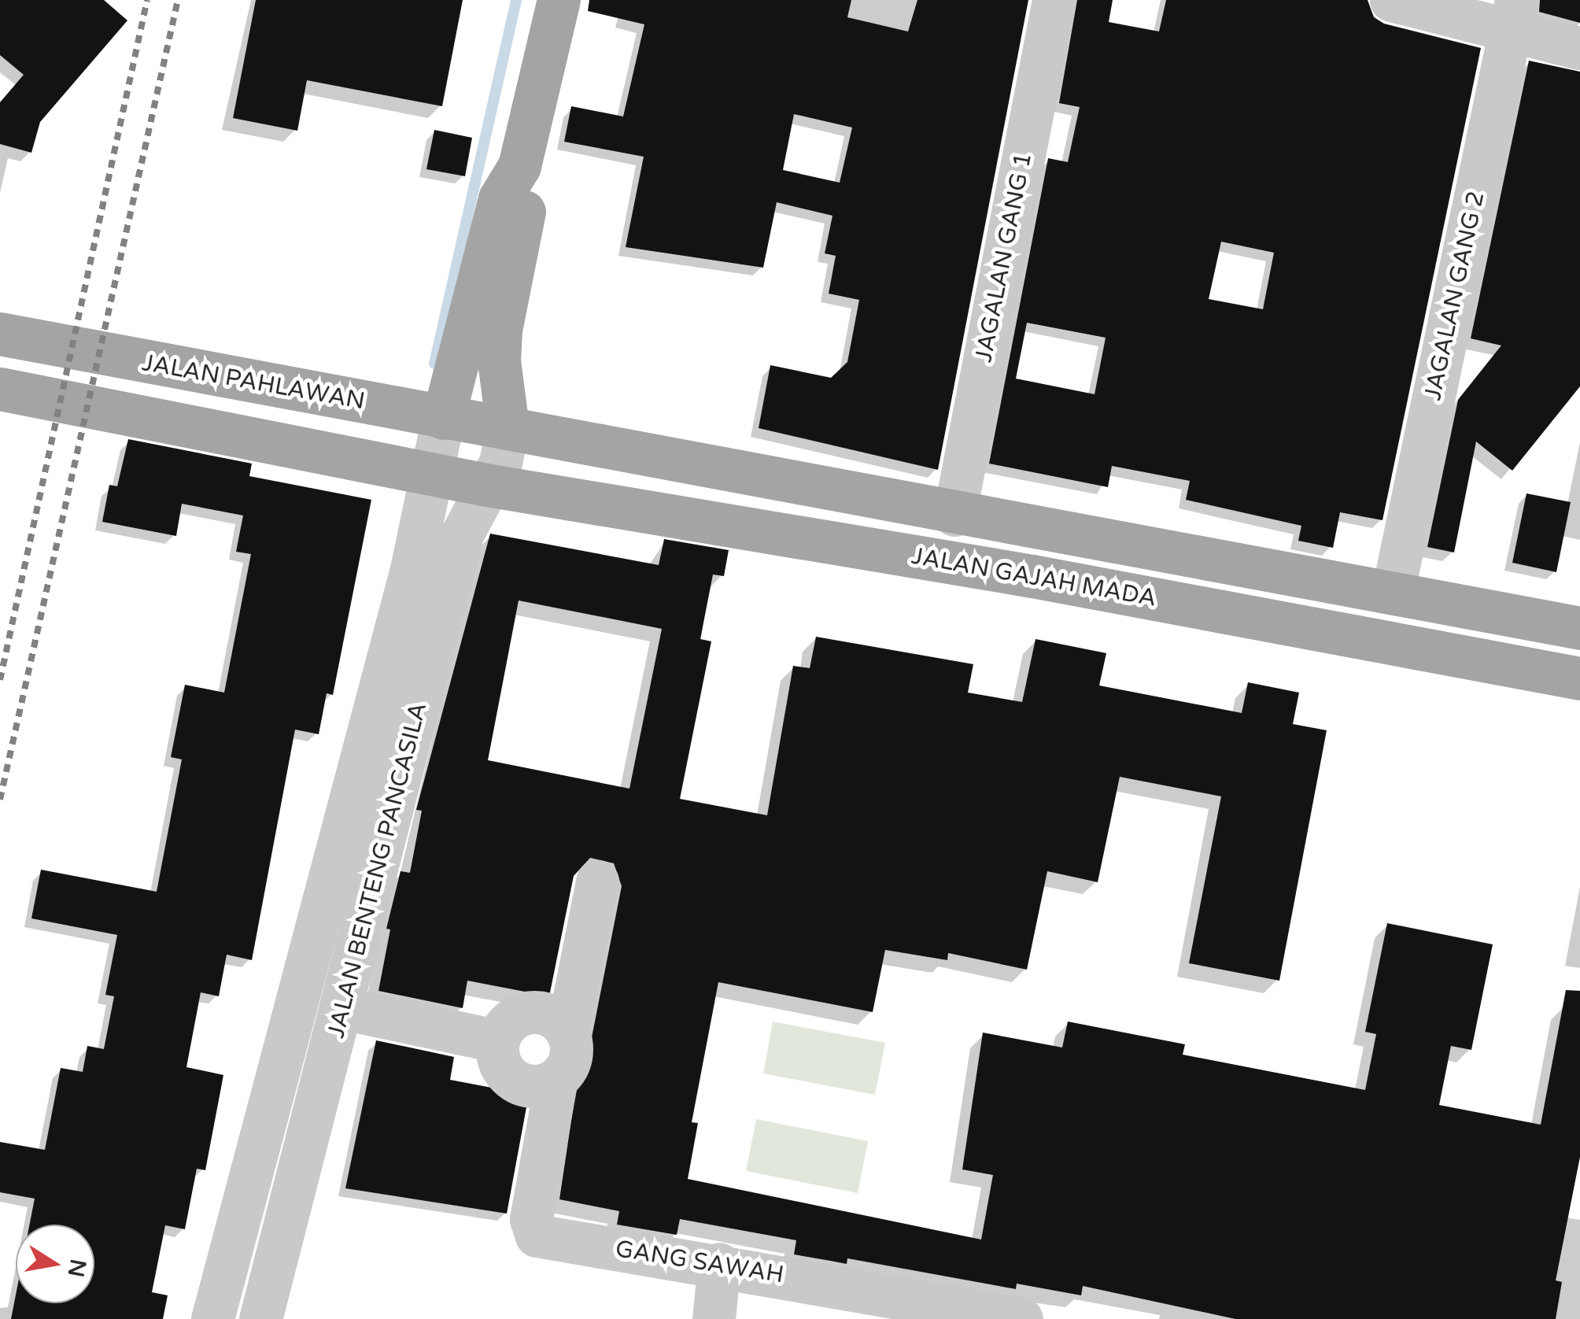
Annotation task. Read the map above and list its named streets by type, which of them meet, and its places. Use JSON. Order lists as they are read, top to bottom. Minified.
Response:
{"streets":{"main road":["JALAN PAHLAWAN","JALAN GAJAH MADA"],"street":["JAGALAN GANG 1","JAGALAN GANG 2","JALAN BENTENG PANCASILA","GANG SAWAH"]},"crossings":[["JAGALAN GANG 1","JALAN GAJAH MADA"],["JAGALAN GANG 2","JALAN GAJAH MADA"],["JALAN PAHLAWAN","JALAN GAJAH MADA"],["JALAN PAHLAWAN","JALAN BENTENG PANCASILA"],["JALAN GAJAH MADA","JALAN BENTENG PANCASILA"]],"north":"right"}
